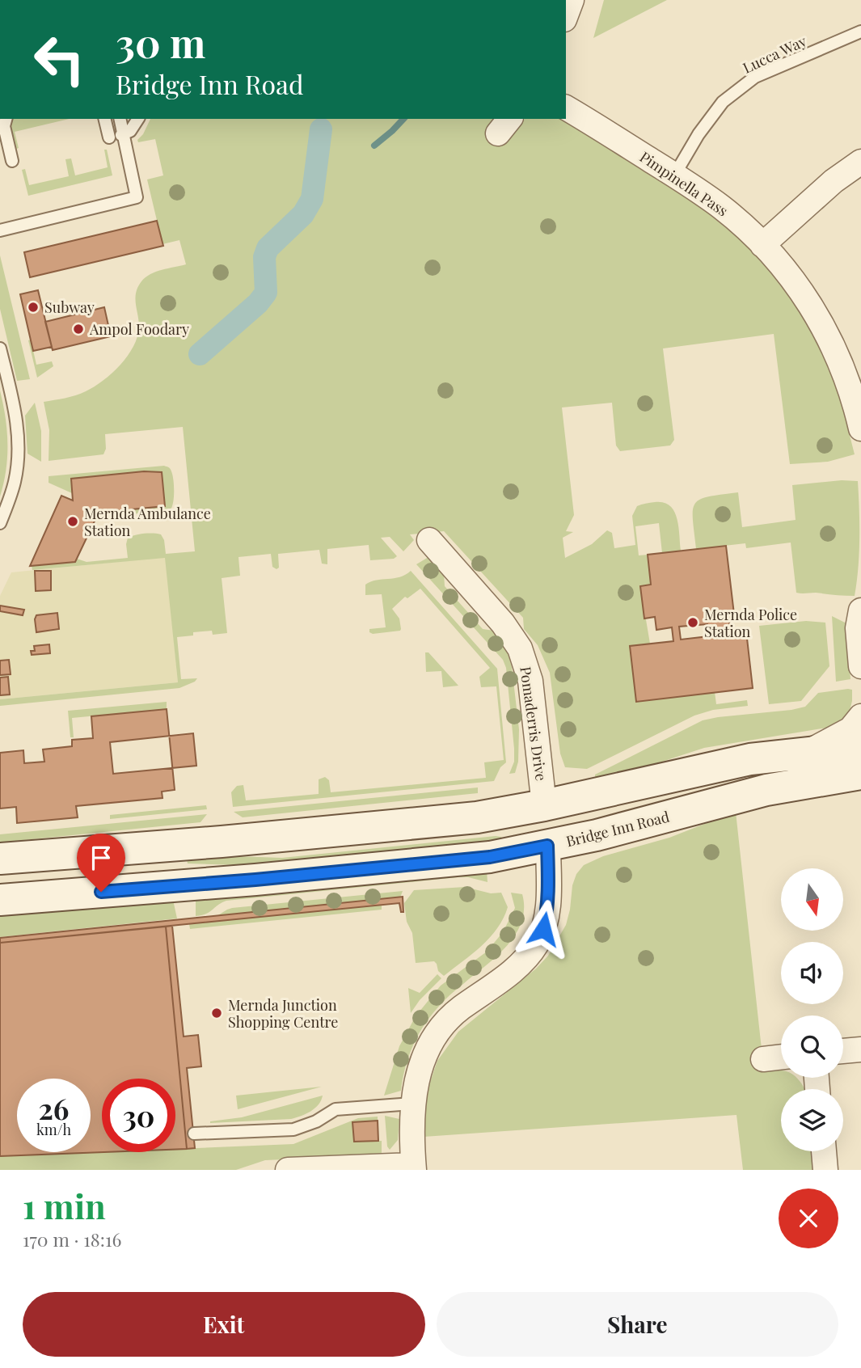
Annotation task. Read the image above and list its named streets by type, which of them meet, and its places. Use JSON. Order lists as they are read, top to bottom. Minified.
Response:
{"streets":{"main road":["Bridge Inn Road"],"street":["Pimpinella Pass","Pomaderris Drive"],"lane":["Lucca Way"]},"crossings":[["Lucca Way","Pimpinella Pass"]],"places":["Subway","Ampol Foodary","Mernda Ambulance Station","Mernda Police Station","Mernda Junction Shopping Centre"],"north":"bottom","page":{"turn":["30 m","Bridge Inn Road"],"speed":"26 km/h","limit":"30","heading":["1 min","170 m · 18:16"],"buttons":["Exit","Share"]}}
